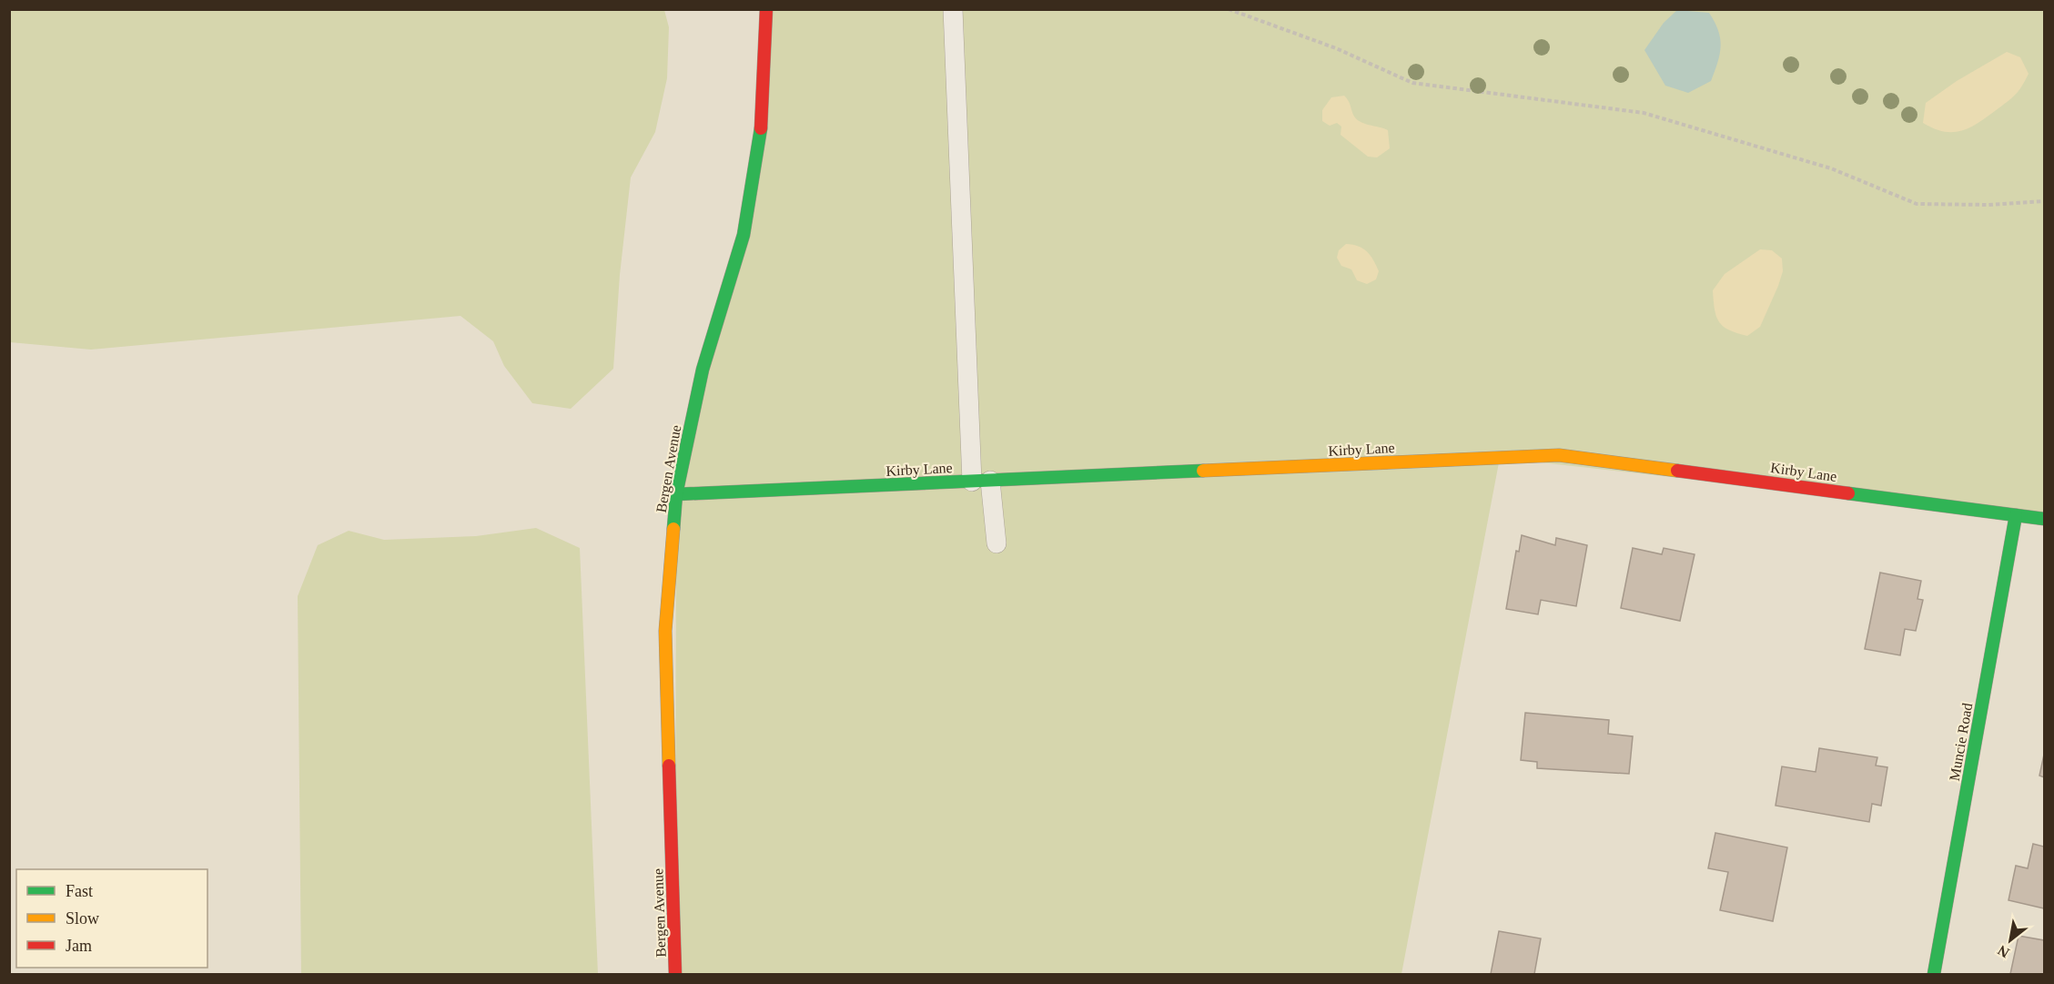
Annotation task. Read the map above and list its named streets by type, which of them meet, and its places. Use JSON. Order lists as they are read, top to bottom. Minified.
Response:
{"streets":{"street":["Kirby Lane","Bergen Avenue","Muncie Road"]},"crossings":[["Kirby Lane","Bergen Avenue"],["Kirby Lane","Muncie Road"]],"legend":["Fast","Slow","Jam"],"north":"bottom left"}
